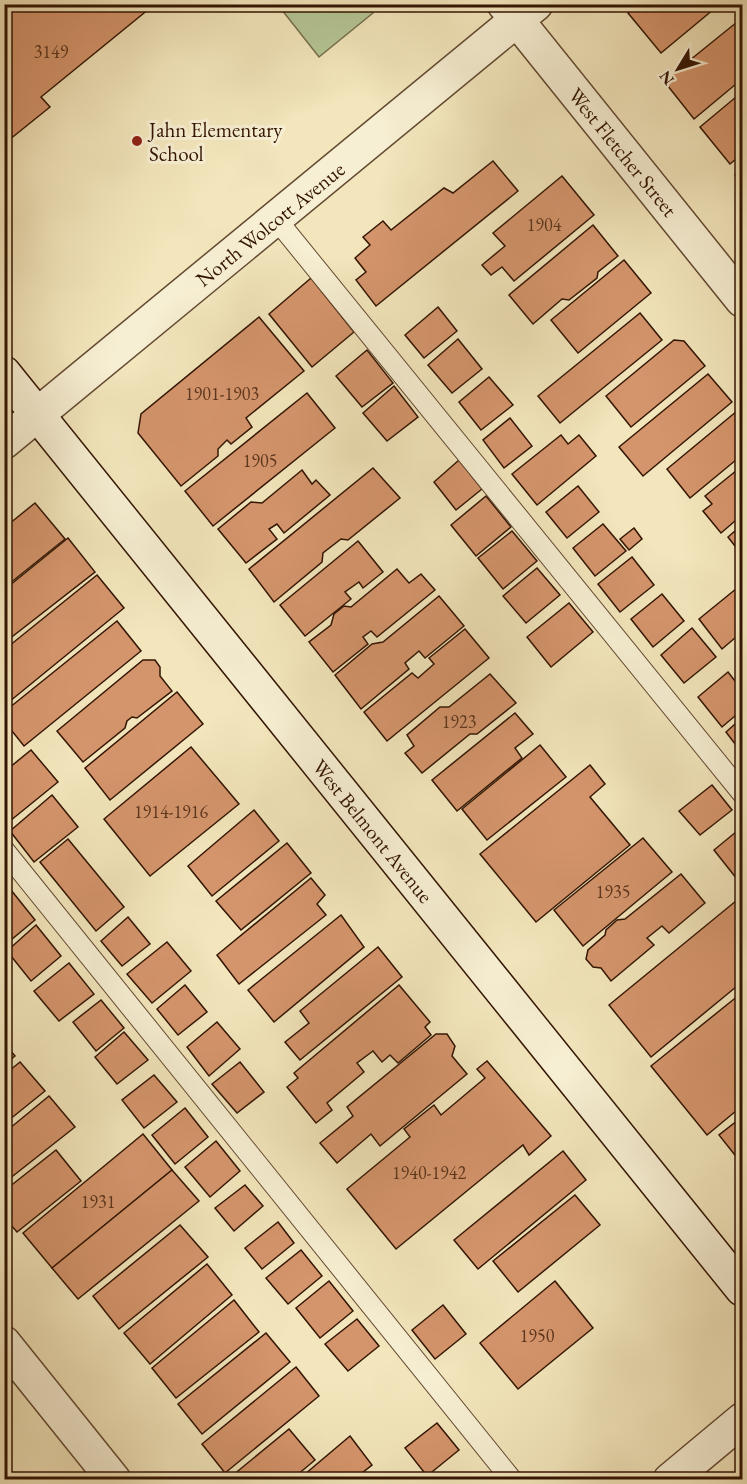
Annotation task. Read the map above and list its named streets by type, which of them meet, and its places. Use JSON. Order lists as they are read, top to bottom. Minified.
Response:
{"streets":{"street":["West Fletcher Street","North Wolcott Avenue","West Belmont Avenue"]},"crossings":[["West Fletcher Street","North Wolcott Avenue"],["North Wolcott Avenue","West Belmont Avenue"]],"places":["Jahn Elementary School"],"house_numbers":["3149","1904","1901-1903","1905","1923","1914-1916","1935","1940-1942","1931","1950"],"north":"bottom left"}
